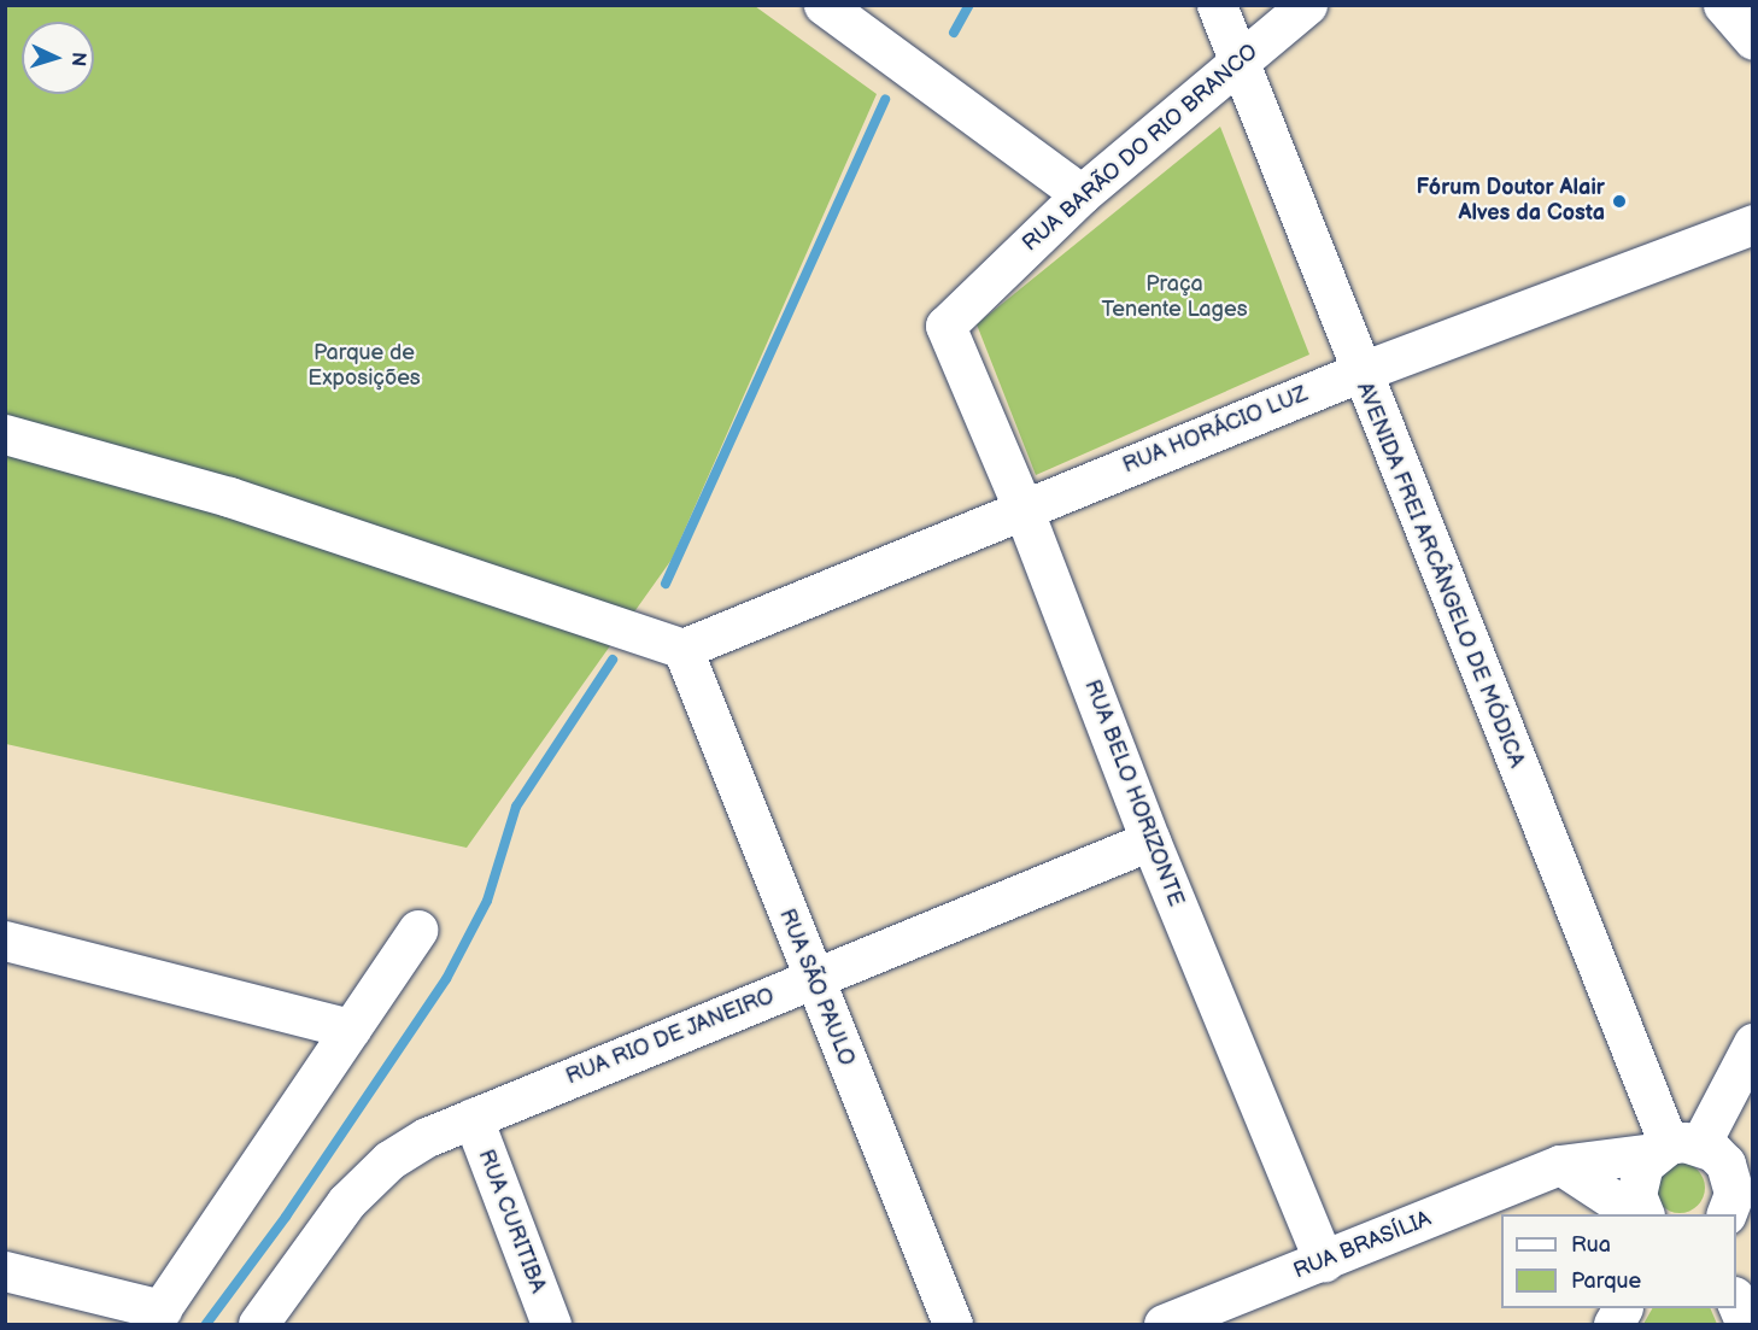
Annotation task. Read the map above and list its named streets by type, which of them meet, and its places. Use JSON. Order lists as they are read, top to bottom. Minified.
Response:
{"streets":{"street":["RUA BARÃO DO RIO BRANCO","RUA HORÁCIO LUZ","AVENIDA FREI ARCÂNGELO DE MÓDICA","RUA BELO HORIZONTE","RUA SÃO PAULO","RUA RIO DE JANEIRO","RUA CURITIBA","RUA BRASÍLIA"]},"crossings":[["RUA BARÃO DO RIO BRANCO","AVENIDA FREI ARCÂNGELO DE MÓDICA"],["RUA BARÃO DO RIO BRANCO","RUA BELO HORIZONTE"],["RUA HORÁCIO LUZ","AVENIDA FREI ARCÂNGELO DE MÓDICA"],["RUA HORÁCIO LUZ","RUA BELO HORIZONTE"],["RUA HORÁCIO LUZ","RUA SÃO PAULO"],["AVENIDA FREI ARCÂNGELO DE MÓDICA","RUA BRASÍLIA"],["RUA BELO HORIZONTE","RUA RIO DE JANEIRO"],["RUA BELO HORIZONTE","RUA BRASÍLIA"],["RUA SÃO PAULO","RUA RIO DE JANEIRO"],["RUA RIO DE JANEIRO","RUA CURITIBA"]],"parks":["Praça Tenente Lages","Parque de Exposições"],"places":["Fórum Doutor Alair Alves da Costa"],"legend":["Rua","Parque"],"north":"right"}
